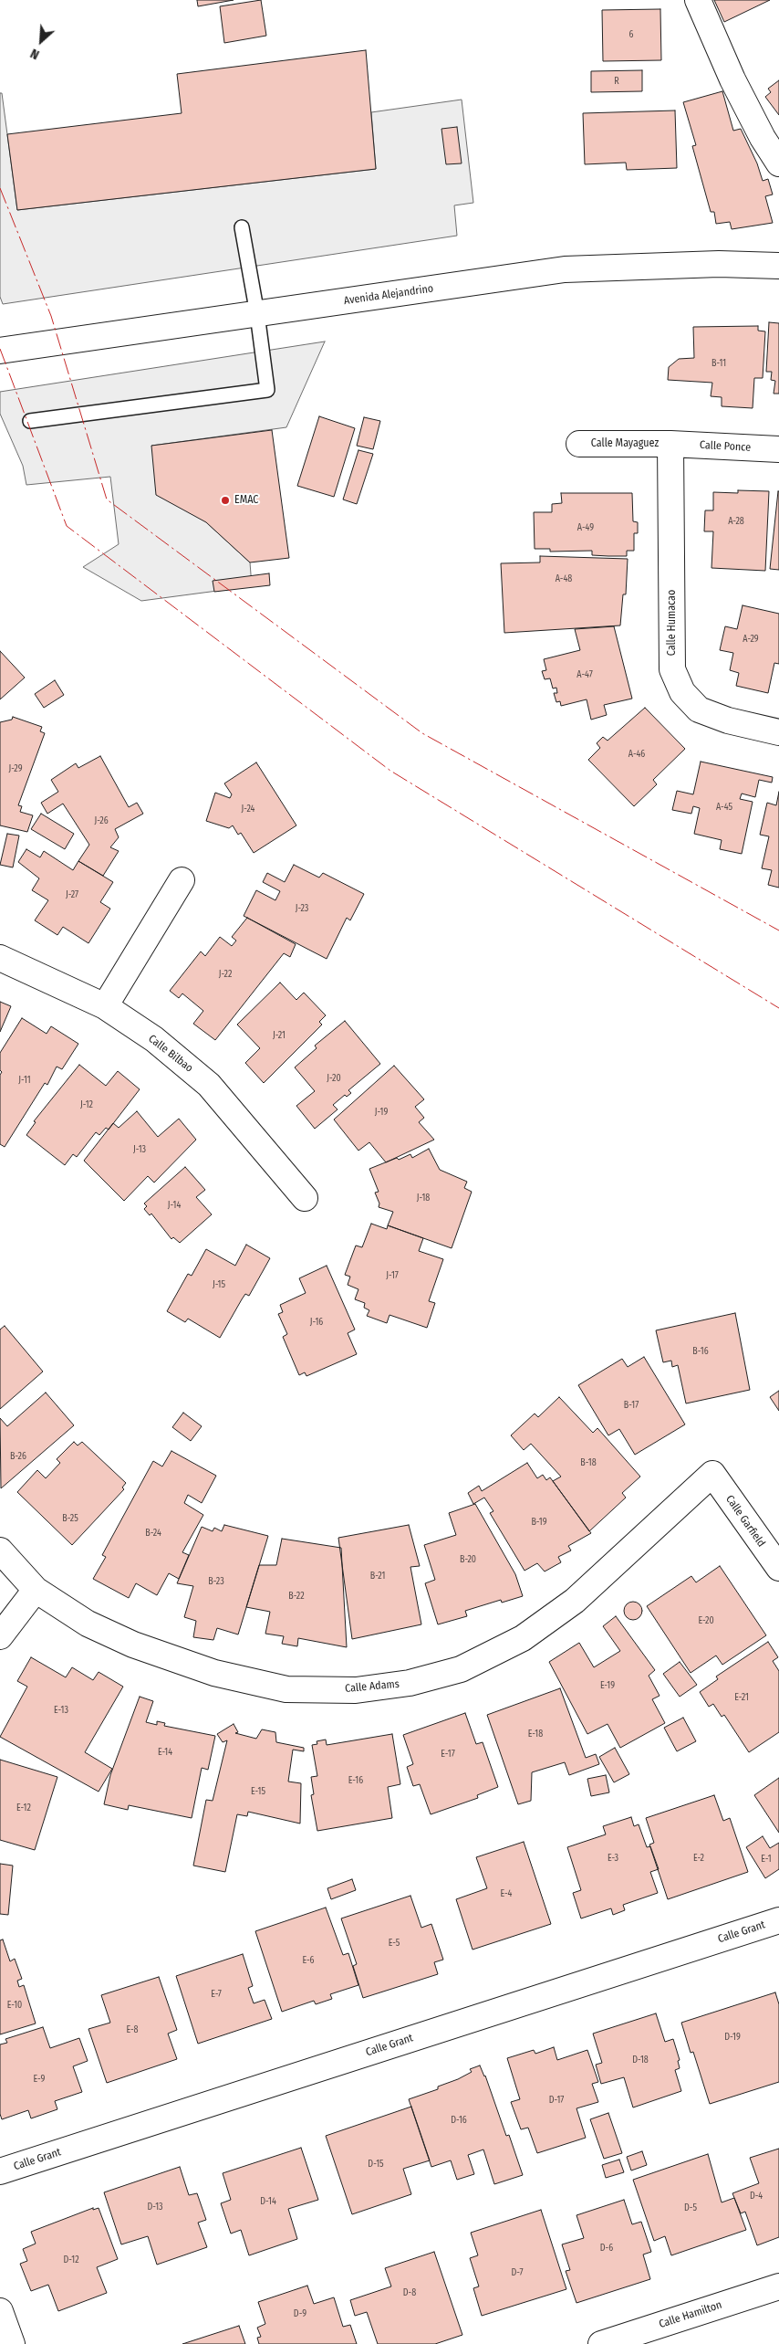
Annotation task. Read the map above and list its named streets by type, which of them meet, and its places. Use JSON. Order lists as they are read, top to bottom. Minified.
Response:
{"streets":{"street":["Avenida Alejandrino","Calle Mayaguez","Calle Ponce","Calle Humacao","Calle Bilbao","Calle Garfield","Calle Adams","Calle Grant","Calle Hamilton"]},"crossings":[["Calle Mayaguez","Calle Ponce"],["Calle Mayaguez","Calle Humacao"],["Calle Ponce","Calle Humacao"],["Calle Garfield","Calle Adams"]],"places":["EMAC"],"house_numbers":["6","R","B-11","A-28","A-49","A-48","A-29","A-47","A-46","J-29","A-45","J-24","J-26","J-27","J-23","J-22","J-21","J-20","J-11","J-12","J-19","J-13","J-18","J-14","J-17","J-15","J-16","B-16","B-17","B-26","B-18","B-25","B-19","B-24","B-20","B-21","B-23","B-22","E-20","E-19","E-21","E-13","E-18","E-14","E-17","E-16","E-15","E-12","E-3","E-2","E-1","E-4","E-5","E-6","E-7","E-10","E-8","D-19","D-18","E-9","D-17","D-16","D-15","D-4","D-14","D-13","D-5","D-6","D-12","D-7","D-8","D-9"],"north":"bottom left"}
